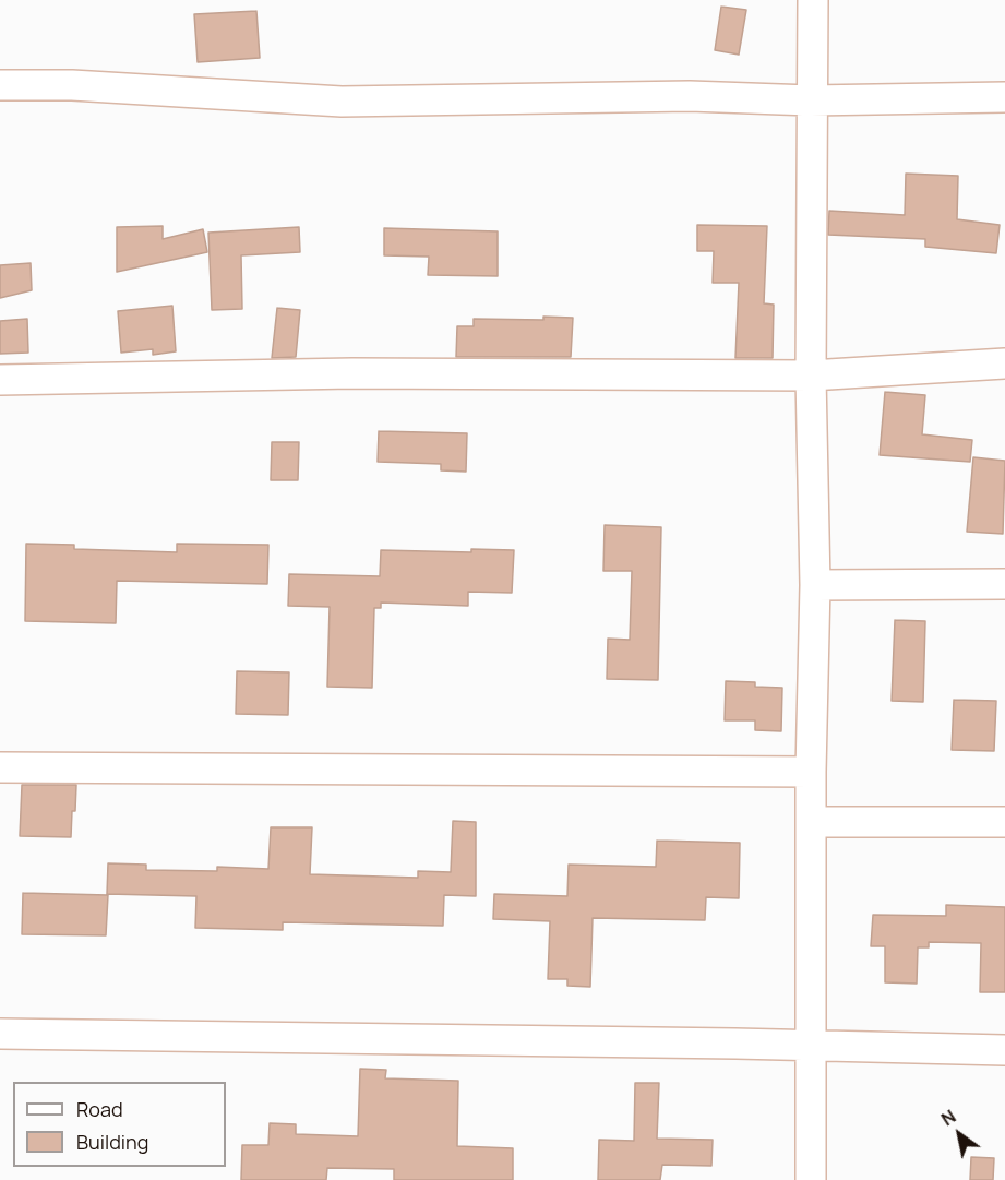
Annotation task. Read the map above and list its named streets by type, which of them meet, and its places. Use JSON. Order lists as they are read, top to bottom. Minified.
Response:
{"legend":["Road","Building"],"north":"top left"}
